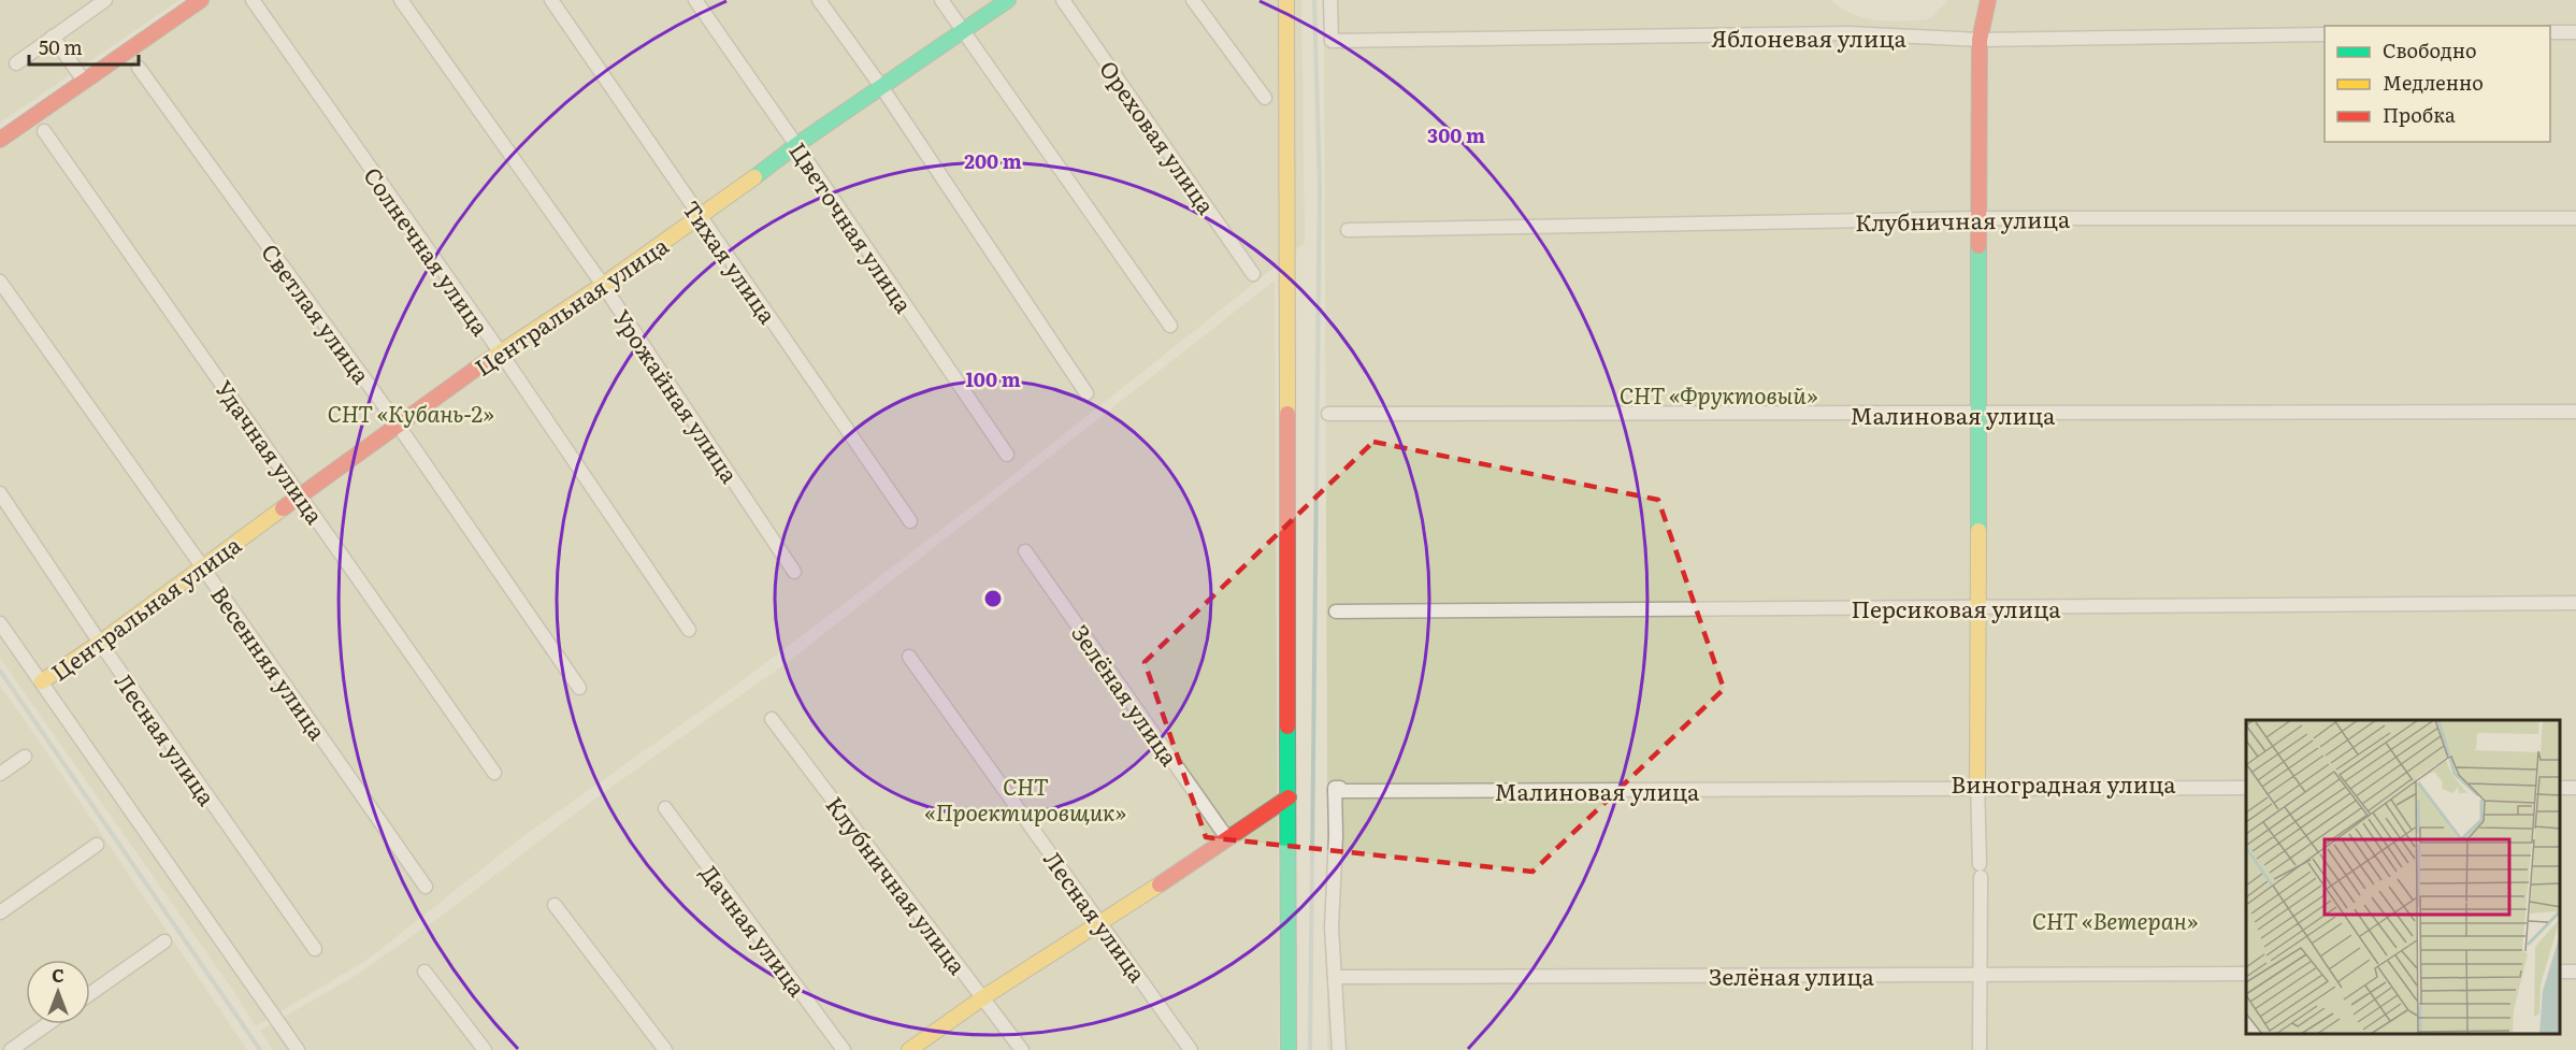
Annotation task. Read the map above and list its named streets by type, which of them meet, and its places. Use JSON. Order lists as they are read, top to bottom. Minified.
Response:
{"streets":{"street":["Яблоневая улица","Ореховая улица","Клубничная улица","Цветочная улица","Солнечная улица","Тихая улица","Центральная улица","Светлая улица","Урожайная улица","Малиновая улица","Удачная улица","Персиковая улица","Весенняя улица","Зелёная улица","Лесная улица","Виноградная улица","Дачная улица"]},"crossings":[["Цветочная улица","Центральная улица"],["Солнечная улица","Центральная улица"],["Тихая улица","Центральная улица"],["Центральная улица","Светлая улица"],["Центральная улица","Урожайная улица"],["Центральная улица","Удачная улица"],["Центральная улица","Весенняя улица"],["Центральная улица","Лесная улица"],["Малиновая улица","Виноградная улица"]],"parks":["СНТ «Фруктовый»","СНТ «Кубань-2»","СНТ «Проектировщик»","СНТ «Ветеран»"],"legend":["Свободно","Медленно","Пробка"],"scale_bar":"50 m","north":"top","rings":["300 m","200 m","100 m"]}
